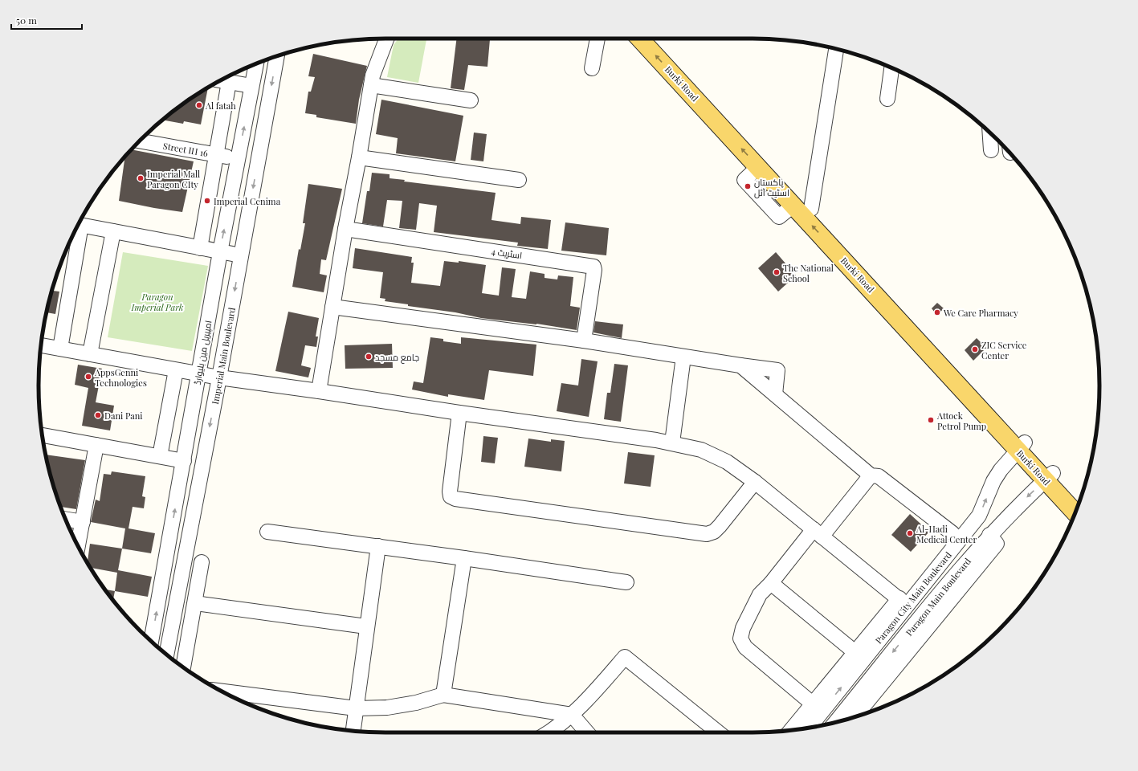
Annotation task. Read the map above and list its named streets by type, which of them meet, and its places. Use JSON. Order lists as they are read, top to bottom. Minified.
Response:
{"streets":{"main road":["Burki Road"],"street":["Street IH 16","اسٹریٹ 4","امپیریل مین بلیوارڈ","Imperial Main Boulevard","Paragon Main Boulevard","Paragon City Main Boulevard"]},"crossings":[["Burki Road","Paragon Main Boulevard"],["Burki Road","Paragon City Main Boulevard"],["Street IH 16","امپیریل مین بلیوارڈ"]],"parks":["Paragon Imperial Park"],"places":["Al fatah","Imperial Mall Paragon CIty","پاکستان اسٹیٹ آئل","Imperial Cenima","The National School","We Care Pharmacy","ZIC Service Center","جامع مسجد","AppsGenni Technologies","Dani Pani","Attock Petrol Pump","Al-Hadi Medical Center"],"scale_bar":"50 m"}
